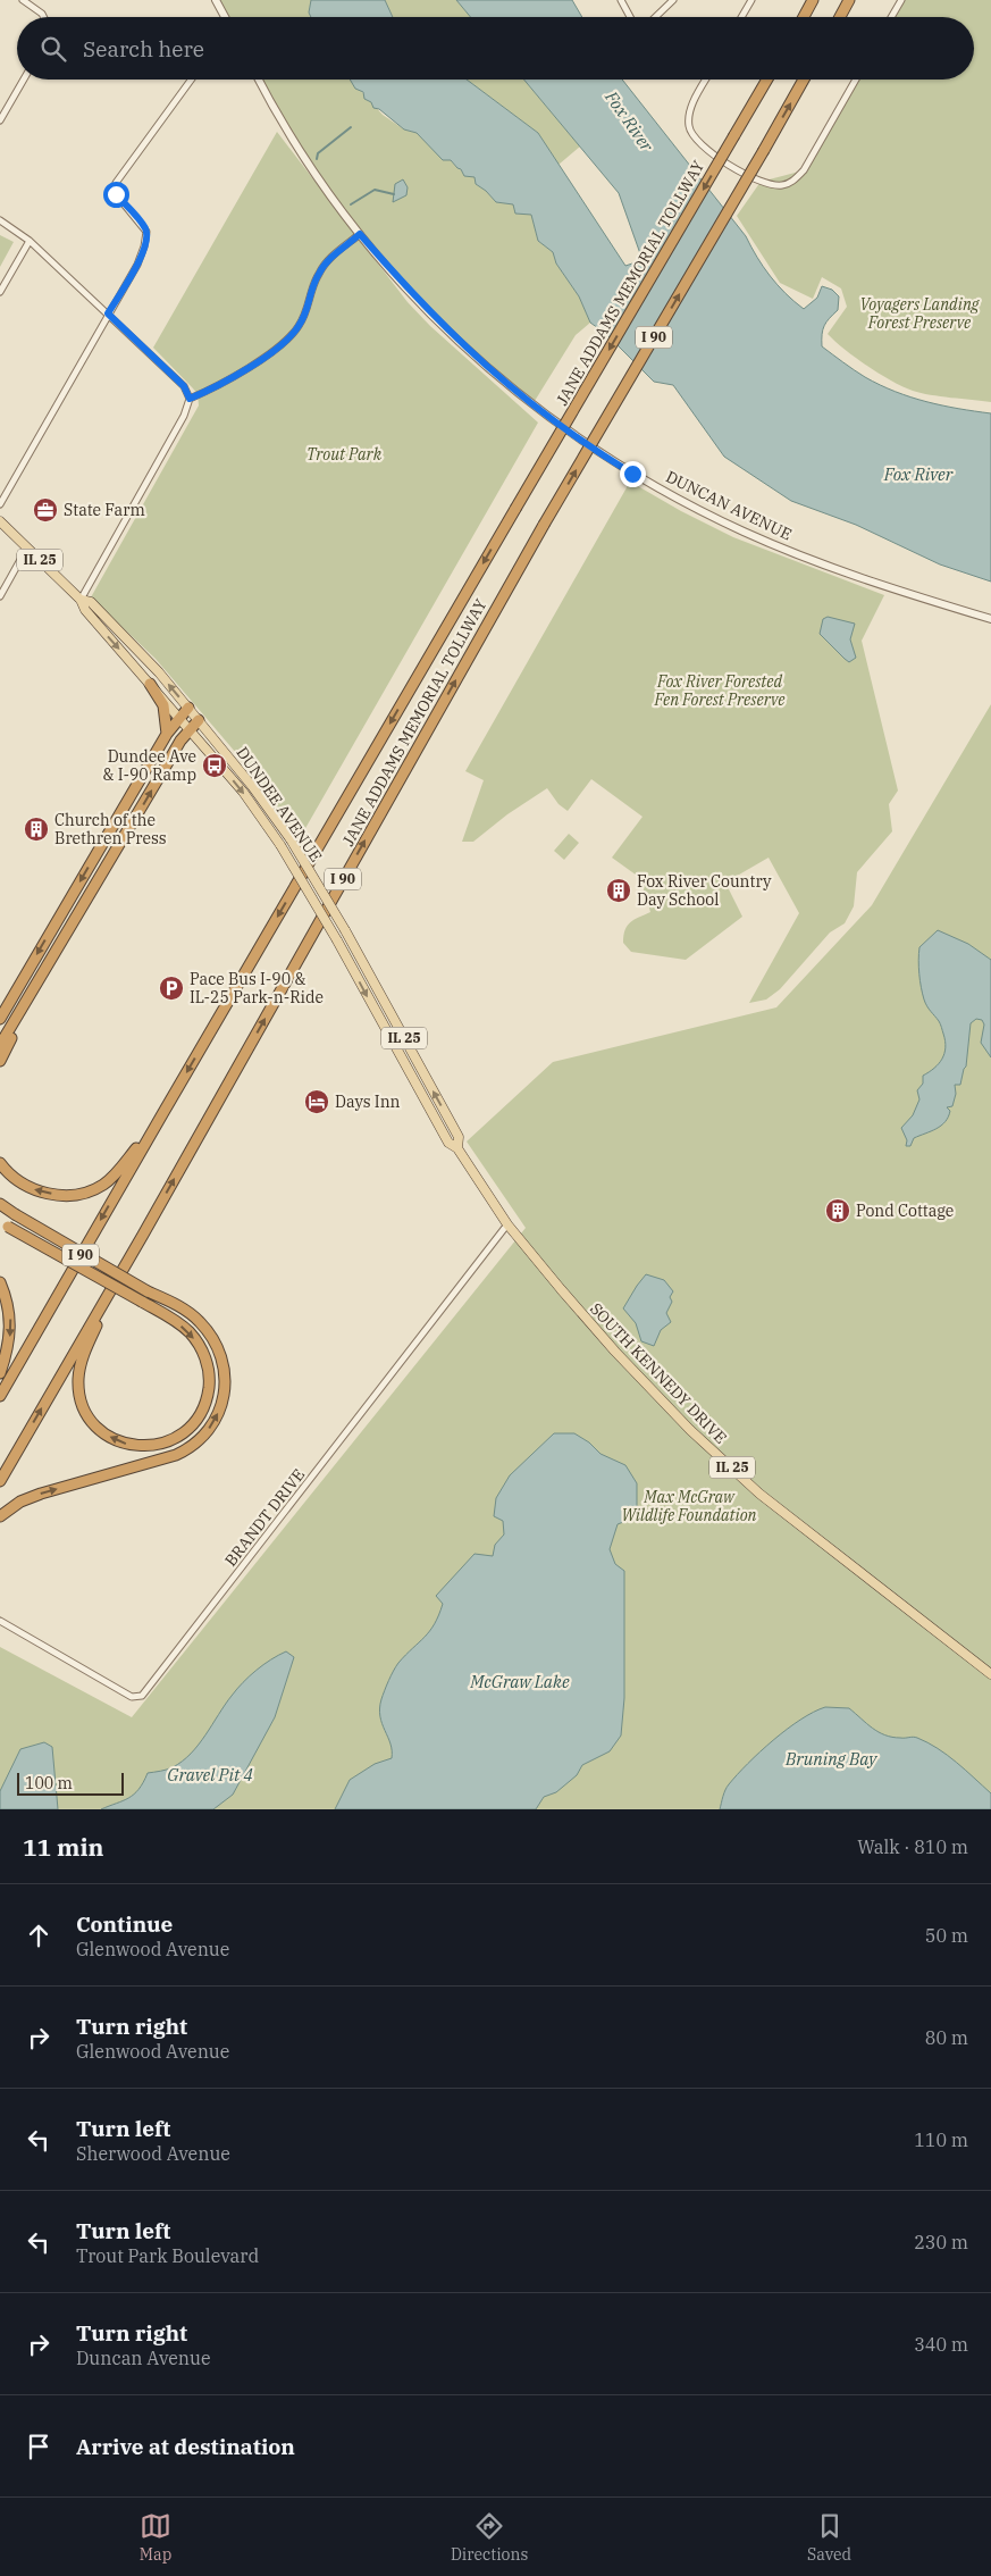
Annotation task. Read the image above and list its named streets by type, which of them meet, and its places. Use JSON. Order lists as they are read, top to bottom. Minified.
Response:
{"streets":{"highway":["JANE ADDAMS MEMORIAL TOLLWAY","I 90"],"main road":["IL 25","DUNDEE AVENUE","SOUTH KENNEDY DRIVE"],"street":["DUNCAN AVENUE","BRANDT DRIVE"]},"crossings":[["DUNDEE AVENUE","SOUTH KENNEDY DRIVE"],["DUNDEE AVENUE","BRANDT DRIVE"],["SOUTH KENNEDY DRIVE","BRANDT DRIVE"]],"water":["Fox River","McGraw Lake","Bruning Bay","Gravel Pit 4"],"parks":["Voyagers Landing Forest Preserve","Trout Park","Fox River Forested Fen Forest Preserve","Max McGraw Wildlife Foundation"],"places":{"office":["State Farm"],"bus stop":["Dundee Ave & I-90 Ramp"],"building":["Church of the Brethren Press","Fox River Country Day School","Pond Cottage"],"parking":["Pace Bus I-90 & IL-25 Park-n-Ride"],"hotel":["Days Inn"]},"scale_bar":"100 m","page":{"search":"Search here","scale":"100 m","heading":["11 min","Walk · 810 m"],"list":[["Continue","Glenwood Avenue","50 m"],["Turn right","Glenwood Avenue","80 m"],["Turn left","Sherwood Avenue","110 m"],["Turn left","Trout Park Boulevard","230 m"],["Turn right","Duncan Avenue","340 m"],"Arrive at destination"],"nav":["Map","Directions","Saved"]}}
